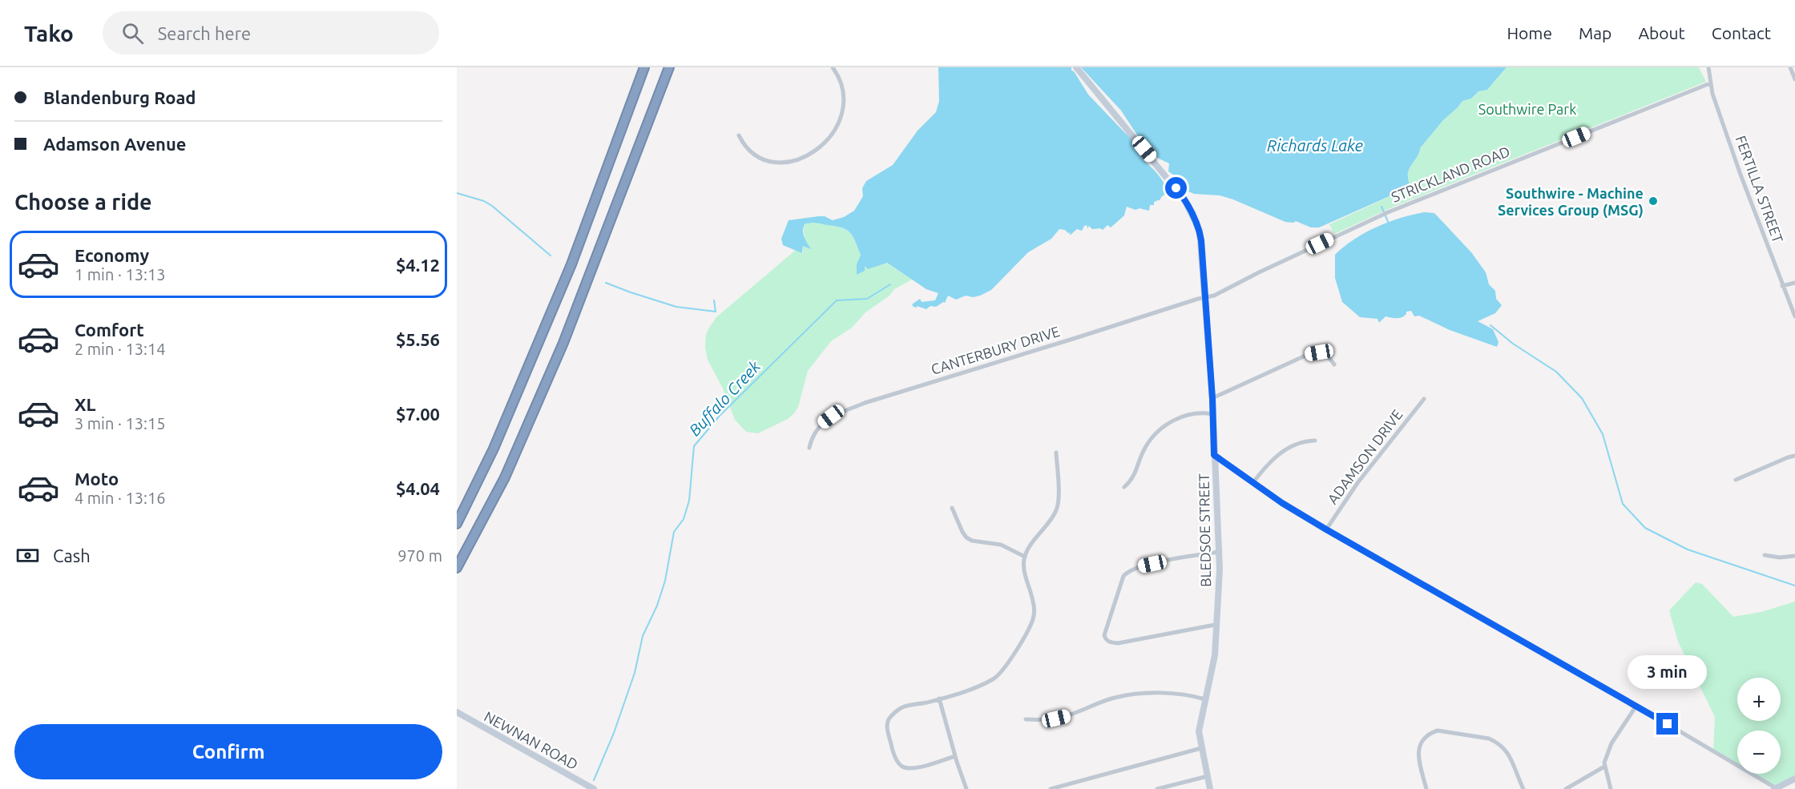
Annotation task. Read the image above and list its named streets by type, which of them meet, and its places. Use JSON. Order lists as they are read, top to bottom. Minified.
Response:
{"streets":{"street":["STRICKLAND ROAD","FERTILLA STREET","CANTERBURY DRIVE","ADAMSON DRIVE","BLEDSOE STREET","NEWNAN ROAD"]},"crossings":[["STRICKLAND ROAD","FERTILLA STREET"],["STRICKLAND ROAD","CANTERBURY DRIVE"],["STRICKLAND ROAD","BLEDSOE STREET"],["CANTERBURY DRIVE","BLEDSOE STREET"]],"water":["Richards Lake","Buffalo Creek"],"parks":["Southwire Park"],"places":["Southwire - Machine Services Group (MSG)"],"page":{"header":"Tako","search":"Search here","nav":["Home","Map","About","Contact"],"banner":["Blandenburg Road","Adamson Avenue"],"heading":"Choose a ride","list":[{"name":"Economy","note":"1 min · 13:13","value":"$4.12"},{"name":"Comfort","note":"2 min · 13:14","value":"$5.56"},{"name":"XL","note":"3 min · 13:15","value":"$7.00"},{"name":"Moto","note":"4 min · 13:16","value":"$4.04"}],"pay":["Cash","970 m"],"bubble":"3 min","map_buttons":["+","−"],"buttons":"Confirm"}}
